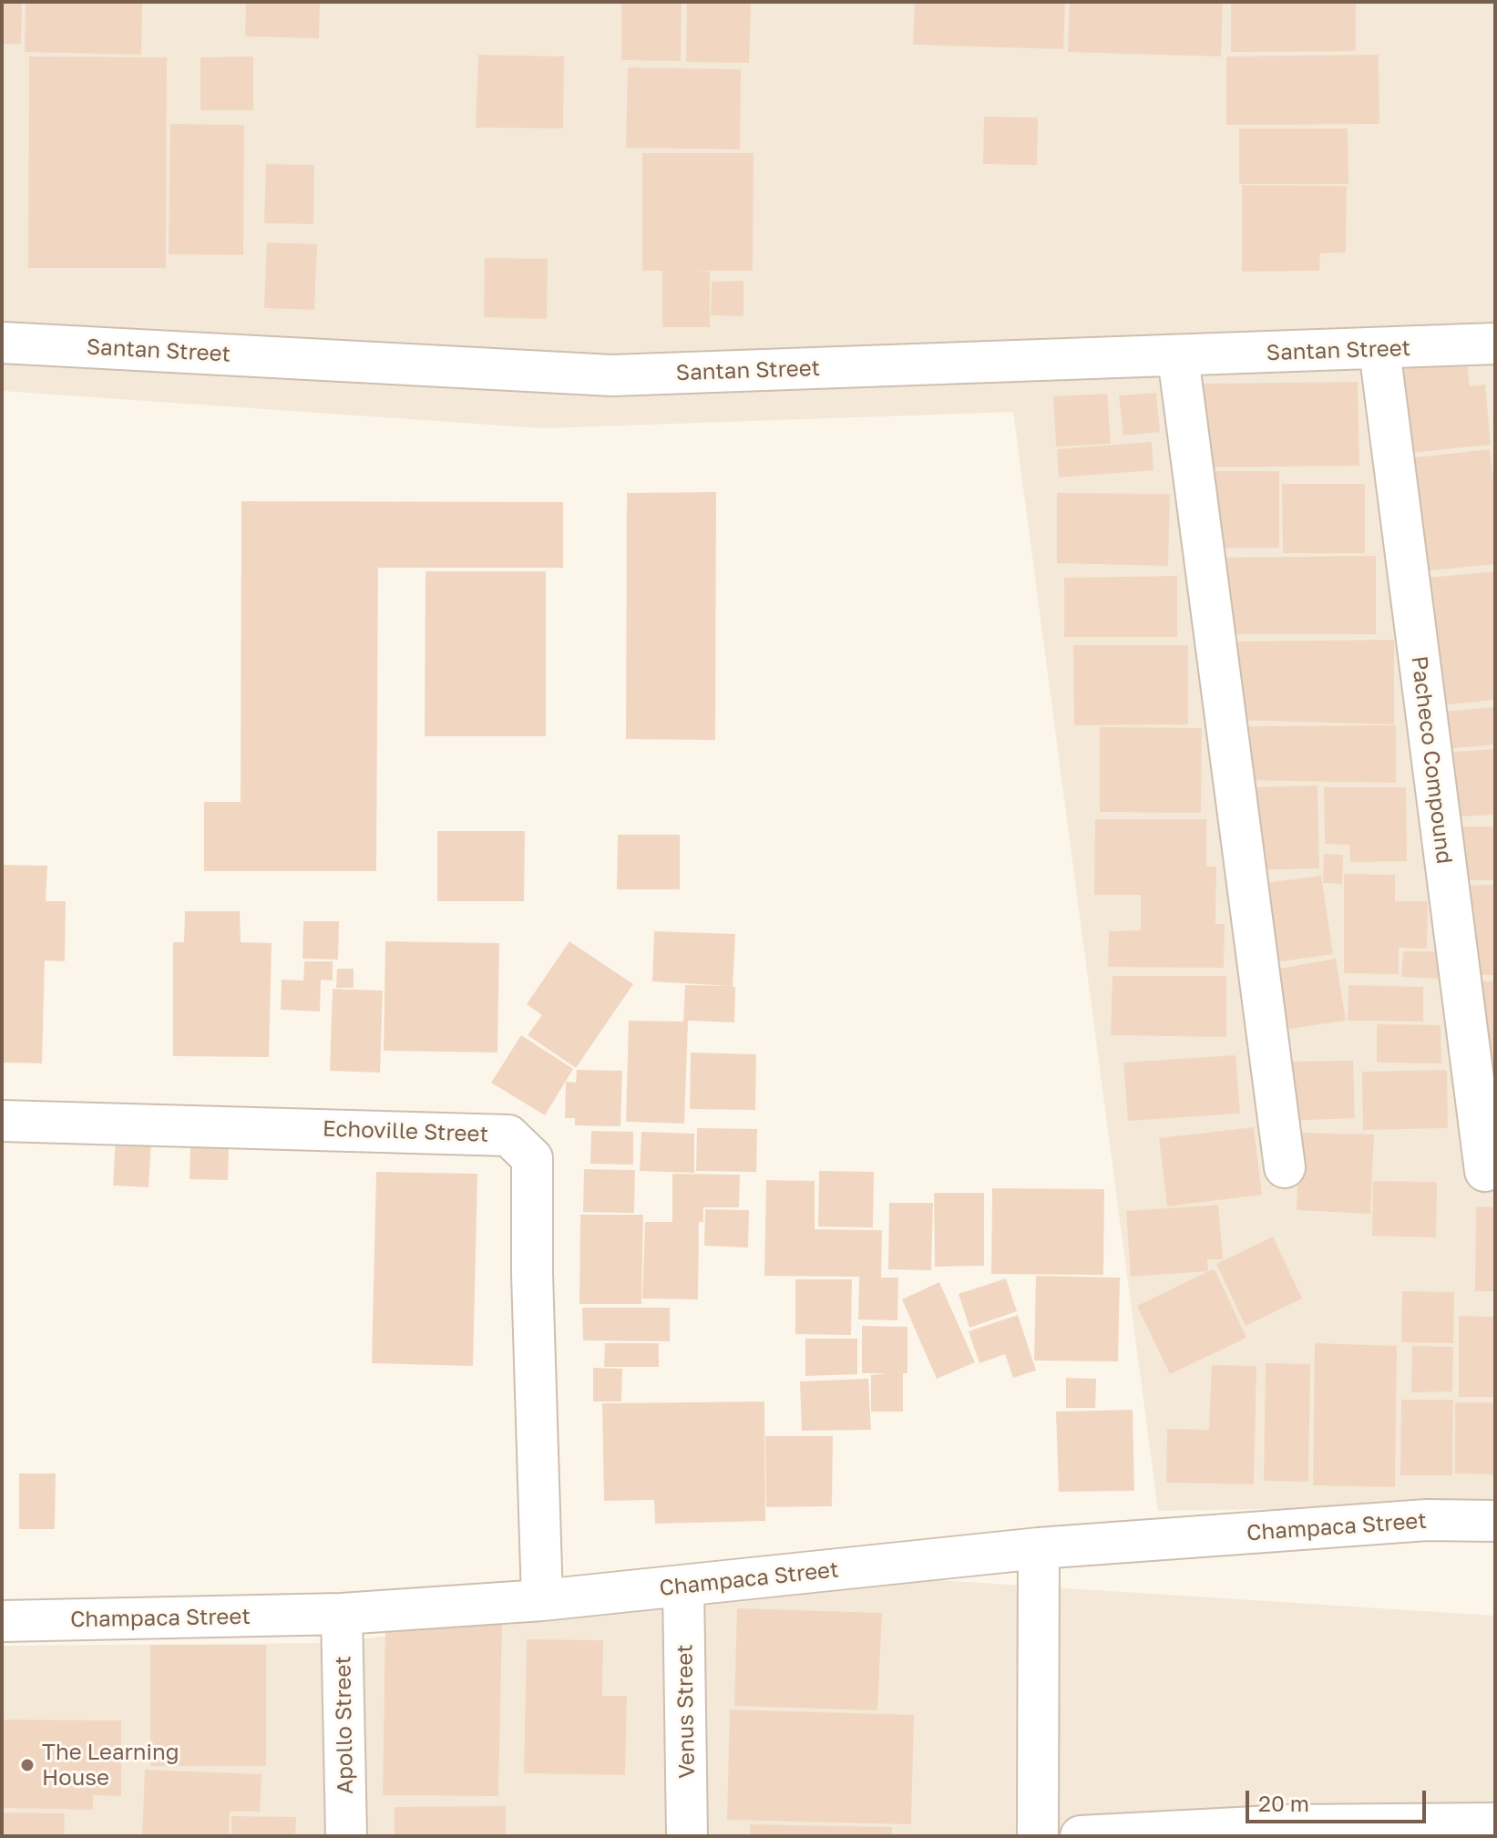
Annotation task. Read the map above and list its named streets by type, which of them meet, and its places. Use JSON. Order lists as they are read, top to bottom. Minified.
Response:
{"streets":{"street":["Santan Street","Pacheco Compound","Echoville Street","Champaca Street","Venus Street","Apollo Street"]},"crossings":[["Santan Street","Pacheco Compound"],["Echoville Street","Champaca Street"],["Champaca Street","Venus Street"],["Champaca Street","Apollo Street"]],"places":["The Learning House"],"scale_bar":"20 m"}
